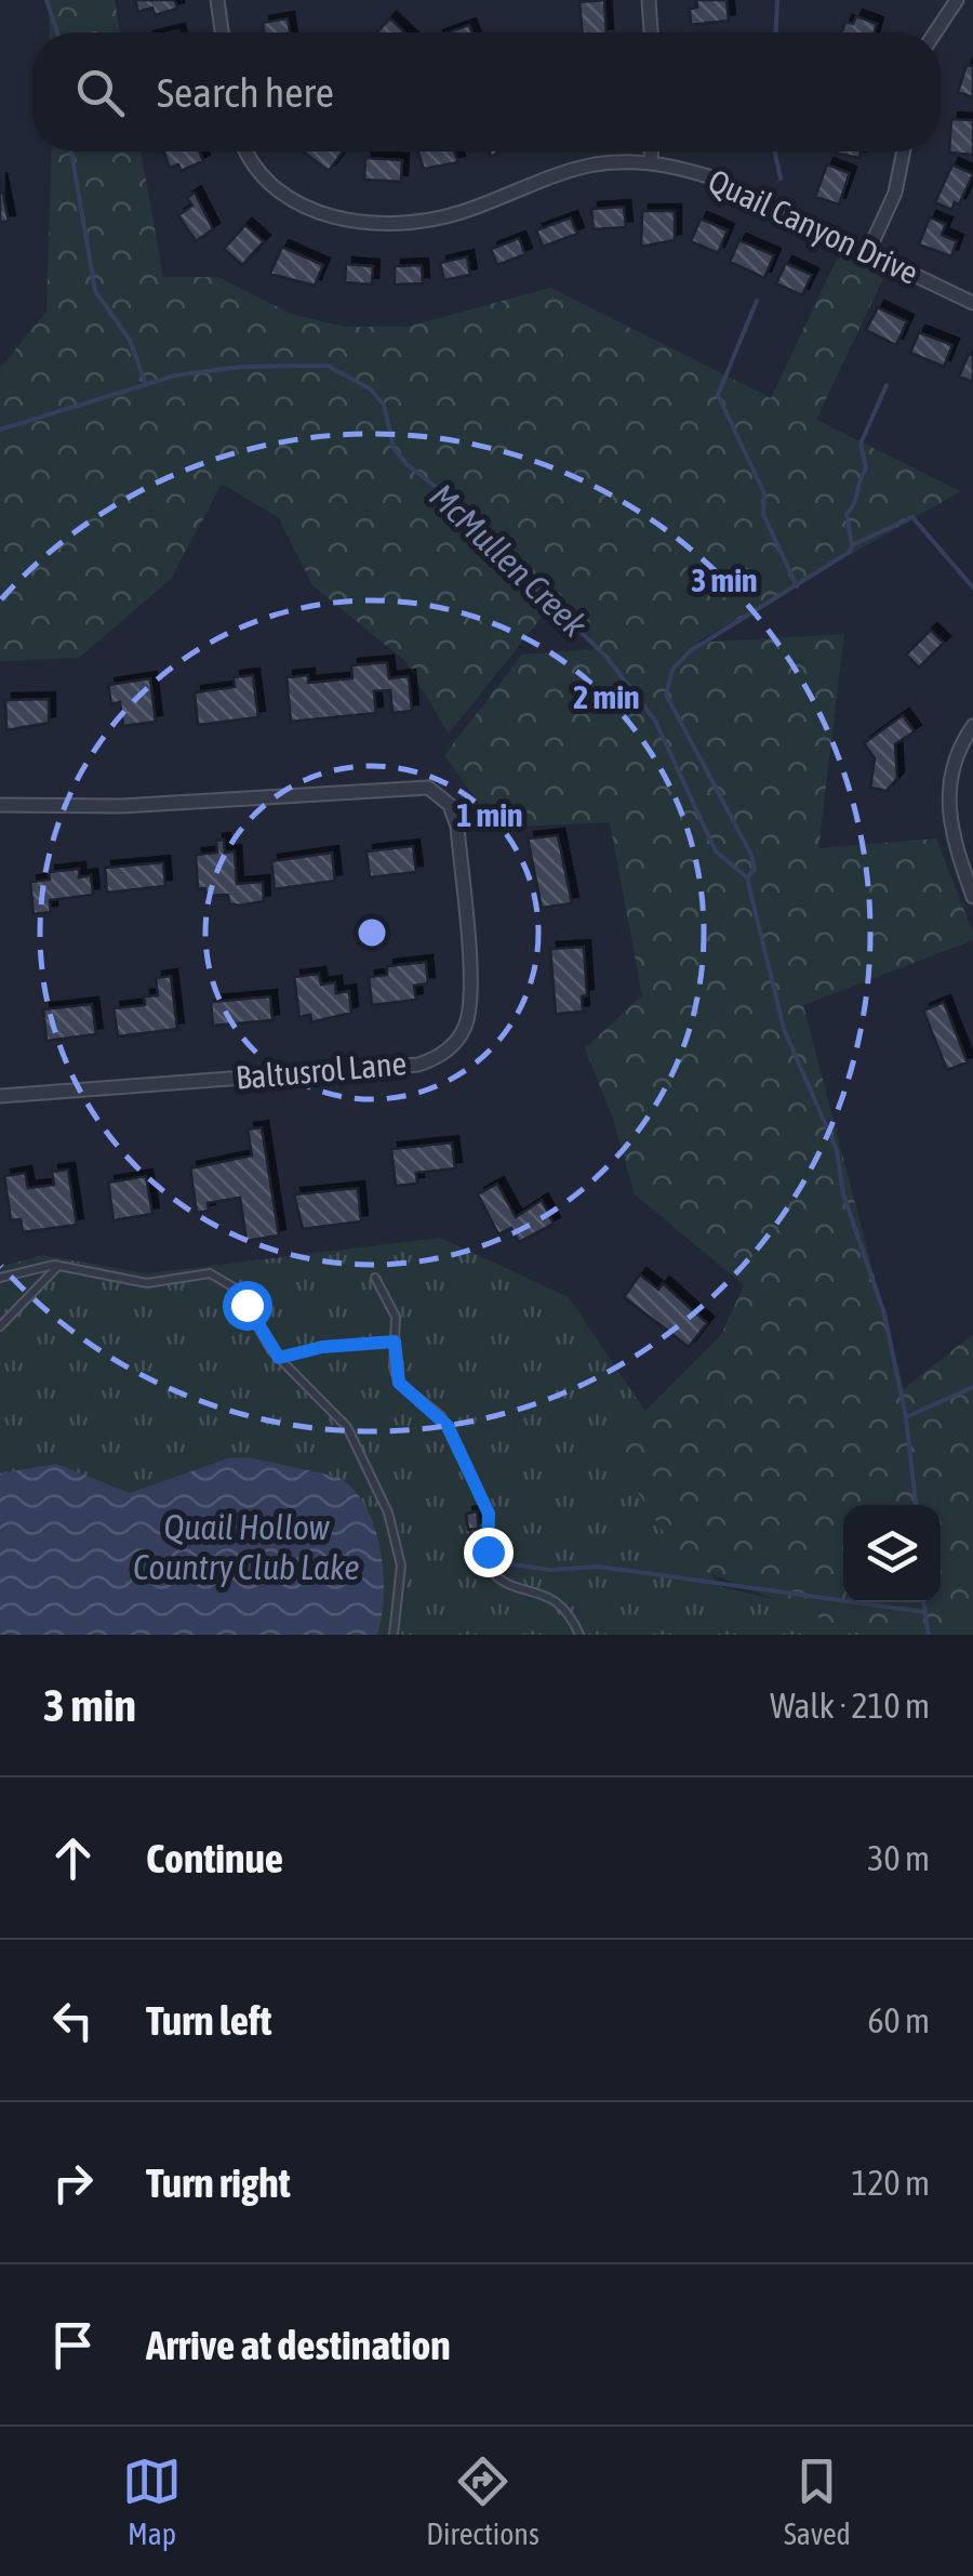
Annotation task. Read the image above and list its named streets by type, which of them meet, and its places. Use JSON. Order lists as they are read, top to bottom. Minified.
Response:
{"streets":{"street":["Quail Canyon Drive","Baltusrol Lane"]},"water":["McMullen Creek","Quail Hollow Country Club Lake"],"page":{"search":"Search here","heading":["3 min","Walk · 210 m"],"list":[["Continue","30 m"],["Turn left","60 m"],["Turn right","120 m"],"Arrive at destination"],"nav":["Map","Directions","Saved"]},"rings":["3 min","2 min","1 min"]}
